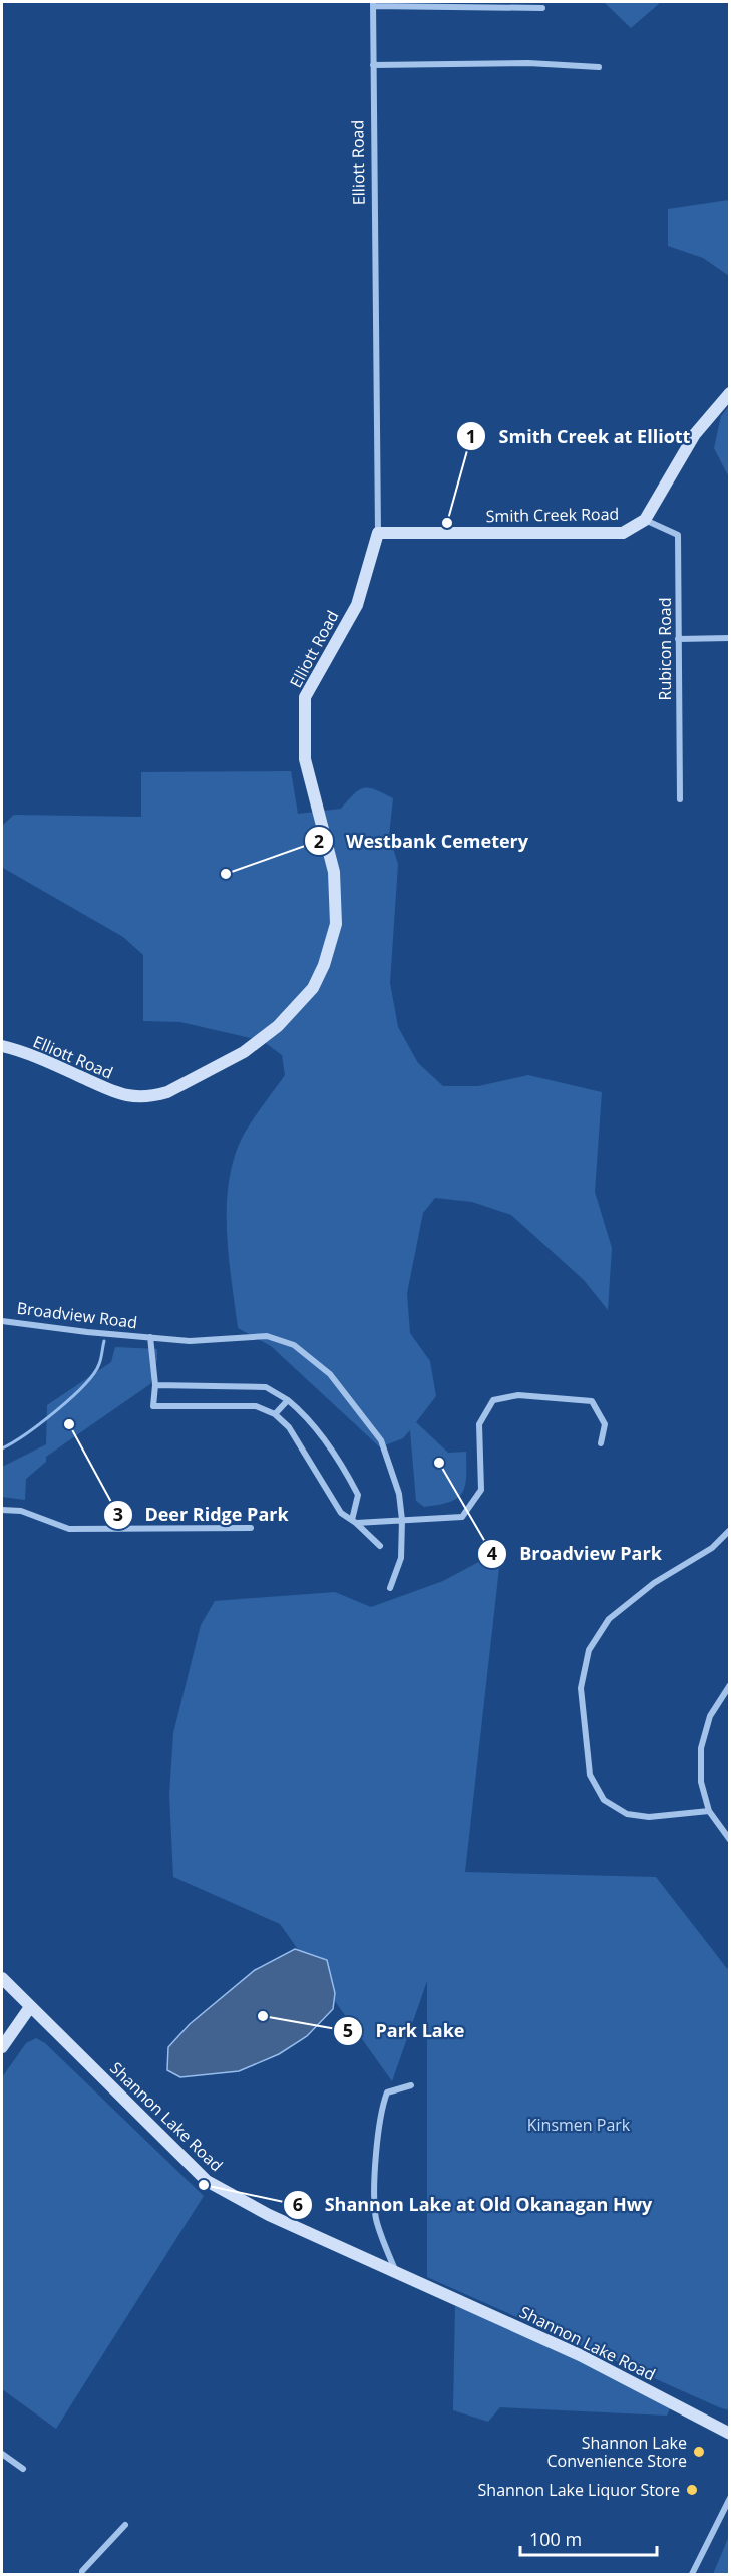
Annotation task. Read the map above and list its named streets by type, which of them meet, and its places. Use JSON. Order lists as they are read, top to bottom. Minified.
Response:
{"streets":{"street":["Elliott Road","Smith Creek Road","Rubicon Road","Broadview Road","Shannon Lake Road"]},"crossings":[["Elliott Road","Smith Creek Road"],["Smith Creek Road","Rubicon Road"]],"parks":["Kinsmen Park"],"places":["Smith Creek at Elliott","Westbank Cemetery","Deer Ridge Park","Broadview Park","Park Lake","Shannon Lake at Old Okanagan Hwy","Shannon Lake Convenience Store","Shannon Lake Liquor Store"],"scale_bar":"100 m"}
